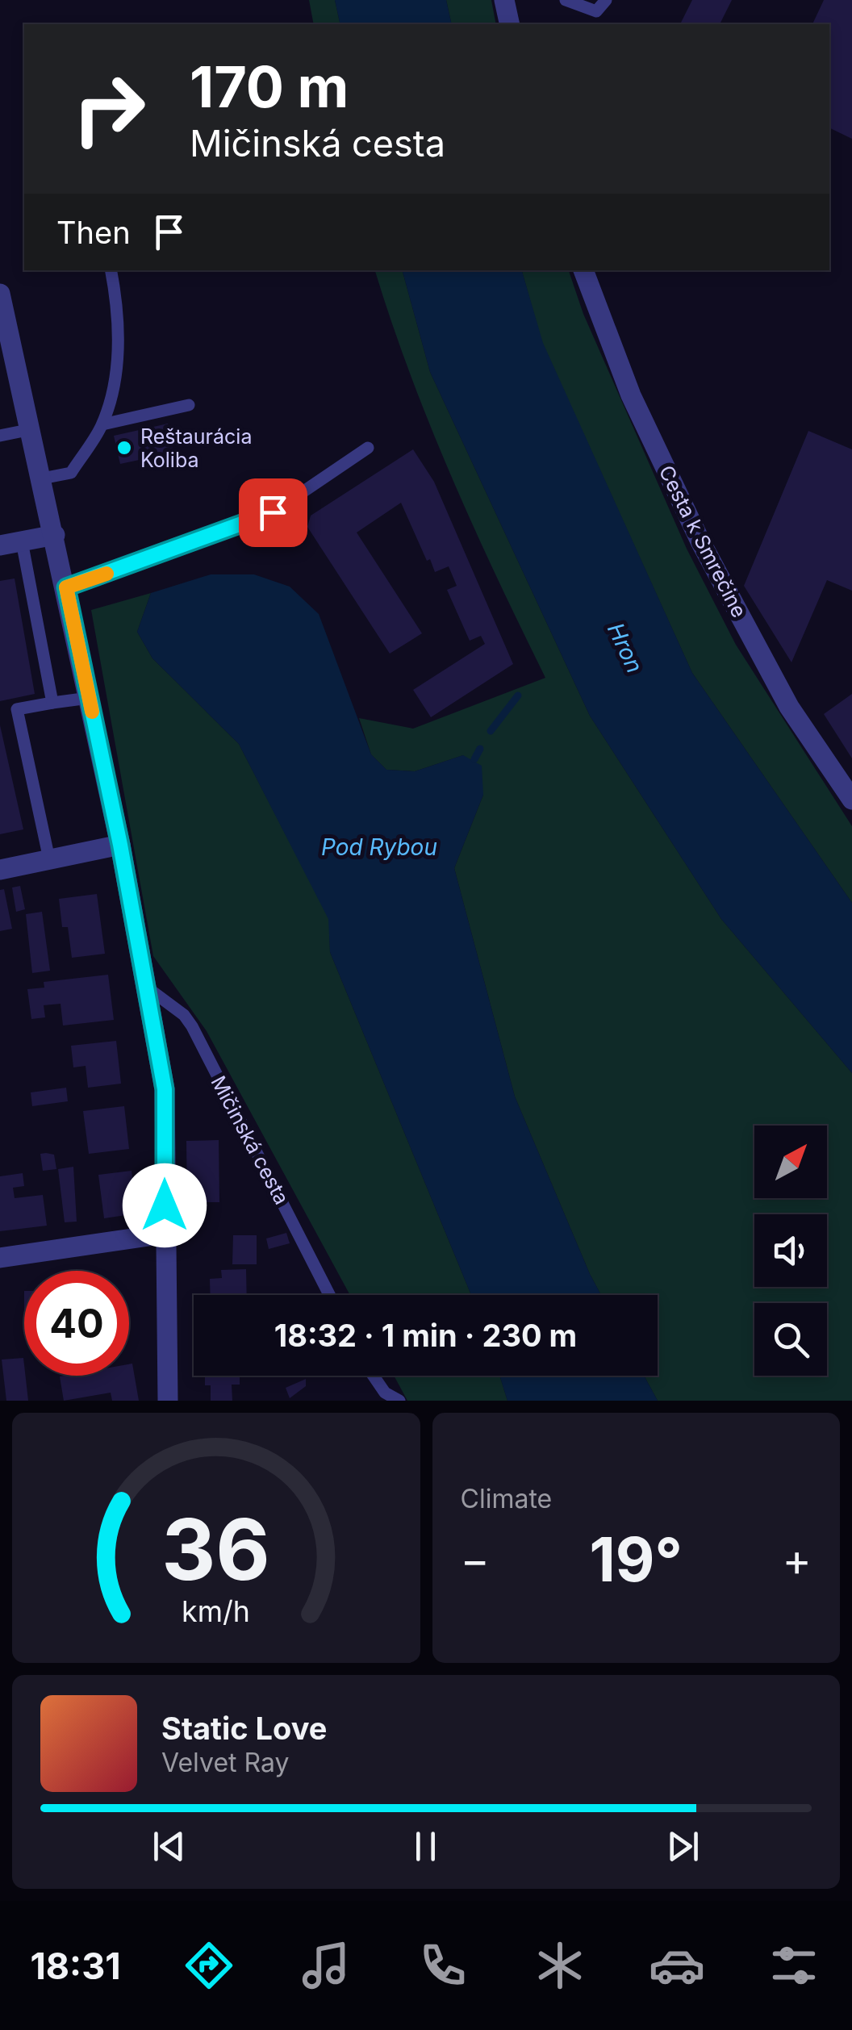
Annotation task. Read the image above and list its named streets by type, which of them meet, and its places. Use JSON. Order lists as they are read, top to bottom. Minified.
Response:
{"streets":{"street":["Cesta k Smrečine"],"lane":["Mičinská cesta"]},"water":["Hron","Pod Rybou"],"places":["Reštaurácia Koliba"],"north":"top right","page":{"turn":["170 m","Mičinská cesta"],"then":"Then","limit":"40","trip":"18:32 · 1 min · 230 m","tile":"Climate","heat":["−","19°","+"],"song":["Static Love","Velvet Ray"],"tabs":"18:31","gauge":["36","km/h"]}}
